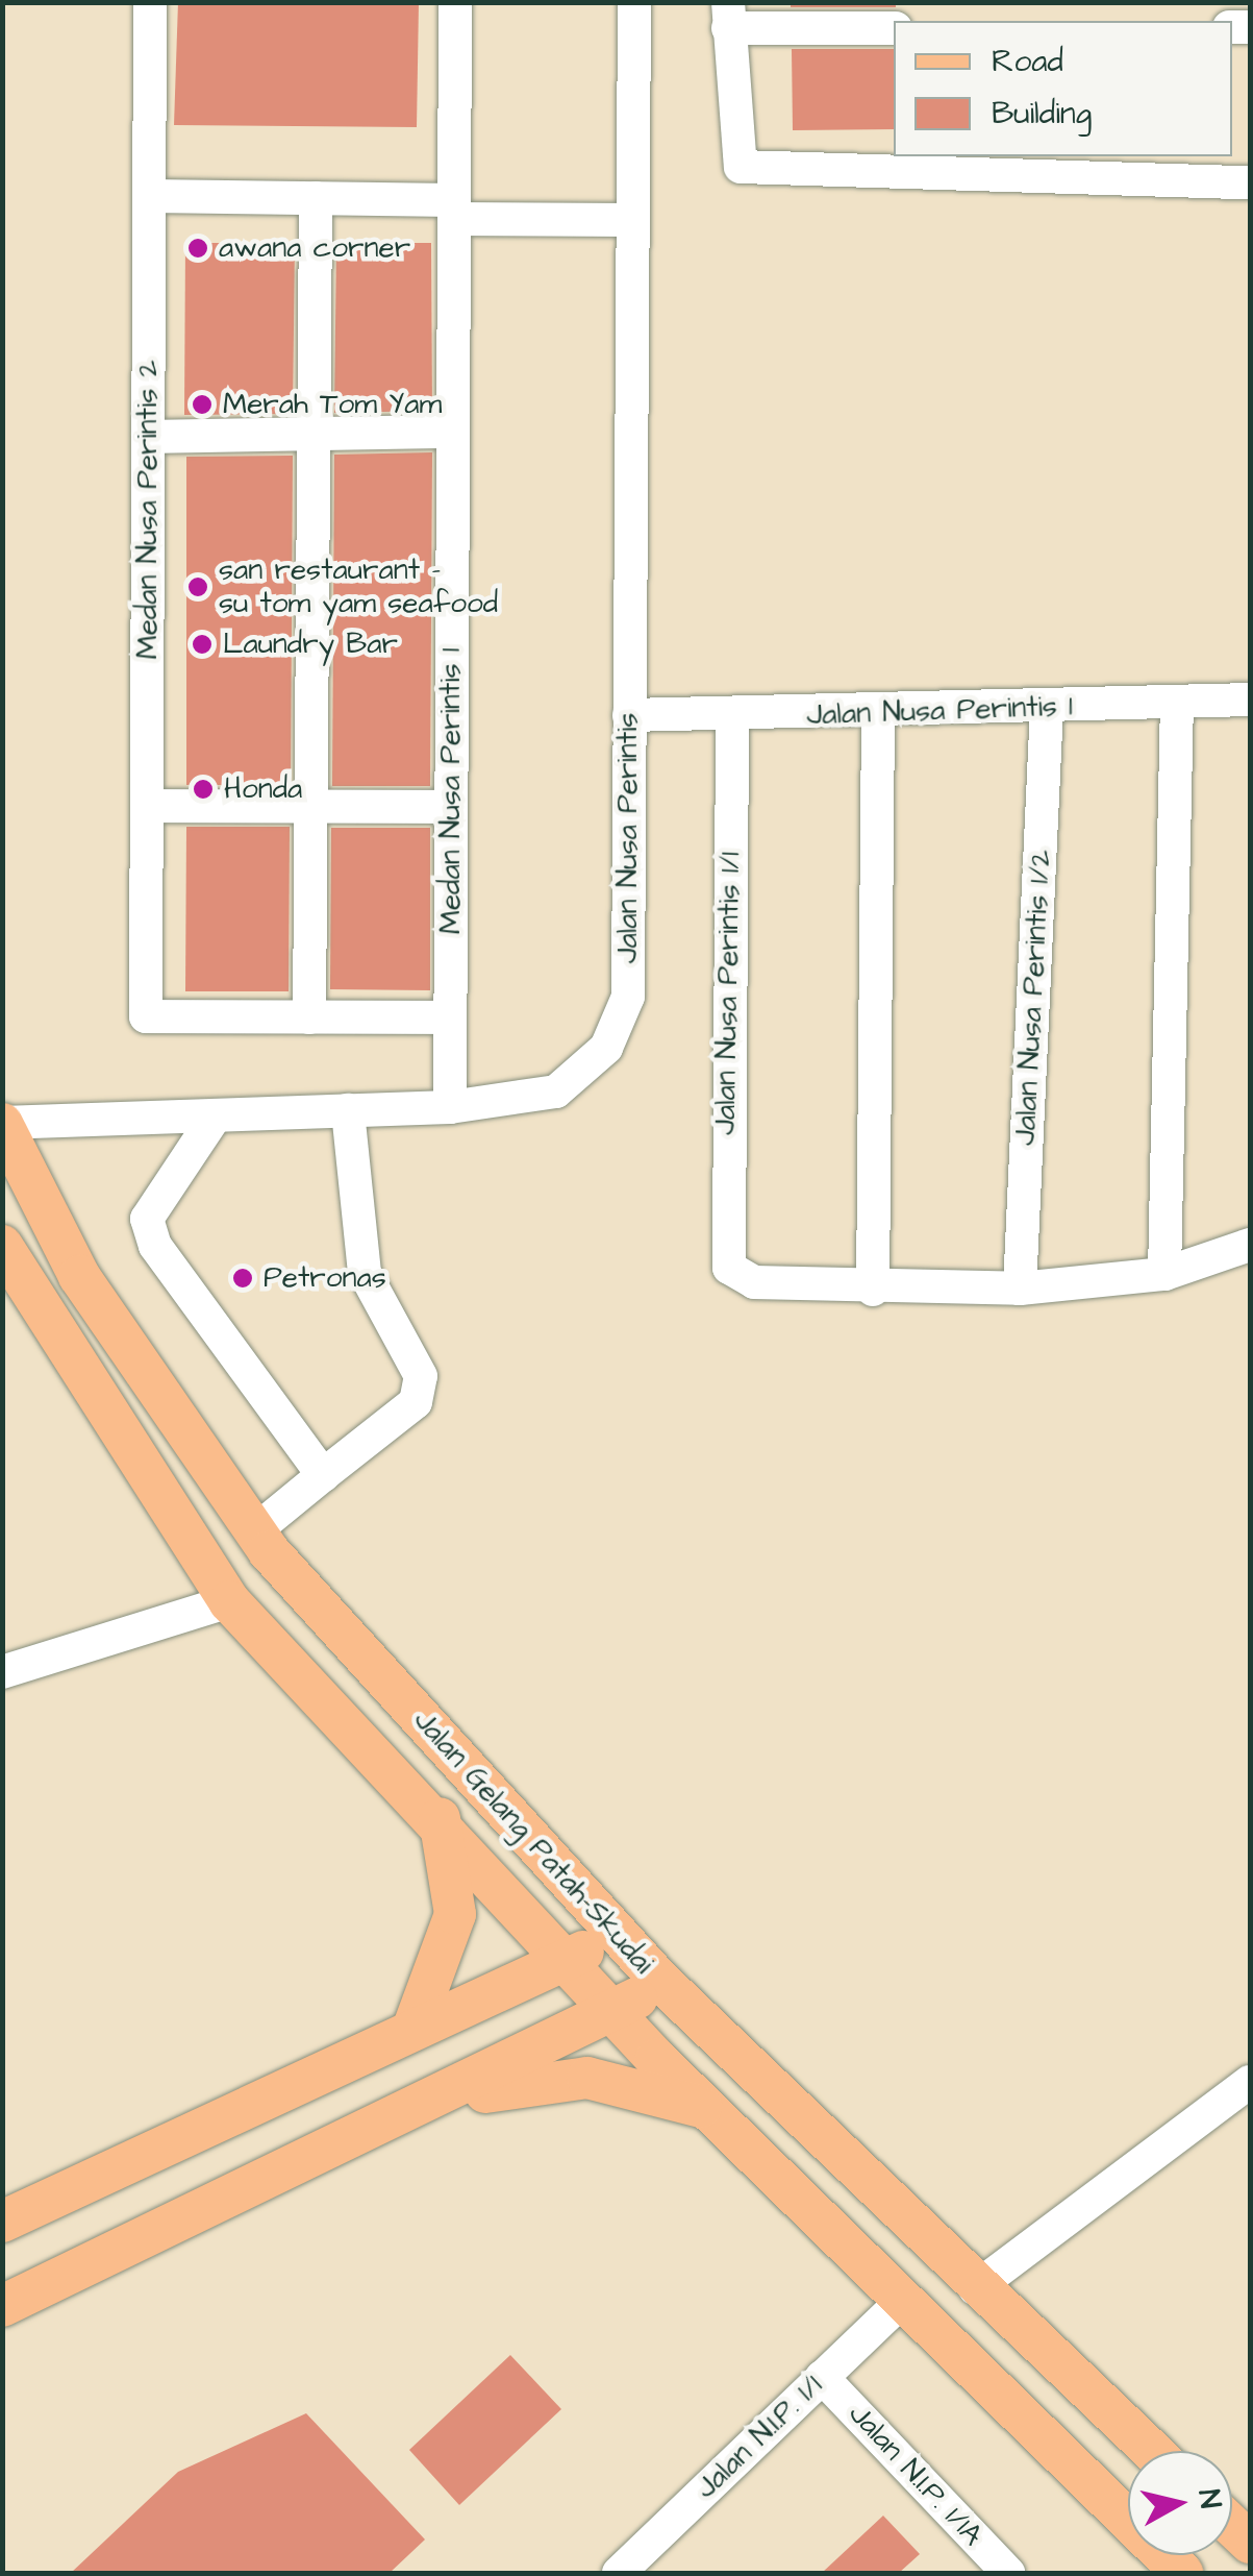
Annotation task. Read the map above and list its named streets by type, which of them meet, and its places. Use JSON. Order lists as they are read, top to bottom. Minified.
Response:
{"streets":{"main road":["Jalan Gelang Patah-Skudai"],"street":["Medan Nusa Perintis 2","Jalan Nusa Perintis 1","Medan Nusa Perintis 1","Jalan Nusa Perintis","Jalan Nusa Perintis 1/1","Jalan Nusa Perintis 1/2","Jalan N.I.P. 1/1","Jalan N.I.P. 1/1A"]},"crossings":[["Jalan Nusa Perintis 1","Jalan Nusa Perintis"],["Jalan Nusa Perintis 1","Jalan Nusa Perintis 1/1"],["Jalan Nusa Perintis 1","Jalan Nusa Perintis 1/2"],["Jalan Nusa Perintis","Jalan Gelang Patah-Skudai"],["Jalan Gelang Patah-Skudai","Jalan N.I.P. 1/1"],["Jalan N.I.P. 1/1","Jalan N.I.P. 1/1A"]],"places":["awana corner","Merah Tom Yam","san restaurant - su tom yam seafood","Laundry Bar","Honda","Petronas"],"legend":["Road","Building"],"north":"right"}
